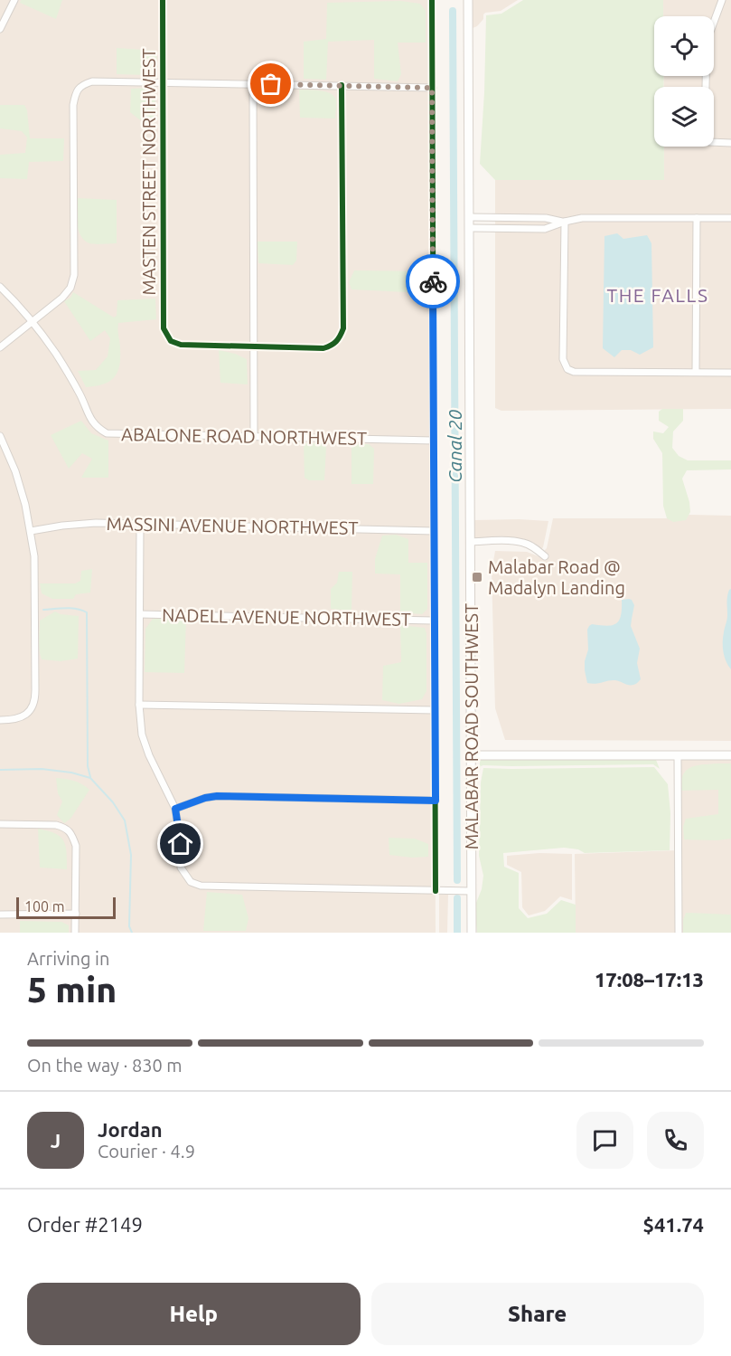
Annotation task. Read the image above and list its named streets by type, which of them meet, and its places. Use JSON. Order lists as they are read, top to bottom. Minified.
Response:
{"streets":{"main road":["MALABAR ROAD SOUTHWEST"],"street":["MASTEN STREET NORTHWEST","ABALONE ROAD NORTHWEST","MASSINI AVENUE NORTHWEST","NADELL AVENUE NORTHWEST"]},"districts":["THE FALLS"],"water":["Canal 20"],"places":{"transit":["Malabar Road @ Madalyn Landing"]},"scale_bar":"100 m","page":{"scale":"100 m","heading":["5 min","Arriving in","17:08–17:13"],"panel":["Jordan","Courier · 4.9","Order #2149","$41.74"],"bar":"On the way · 830 m","round":"J","buttons":["Help","Share"]}}
